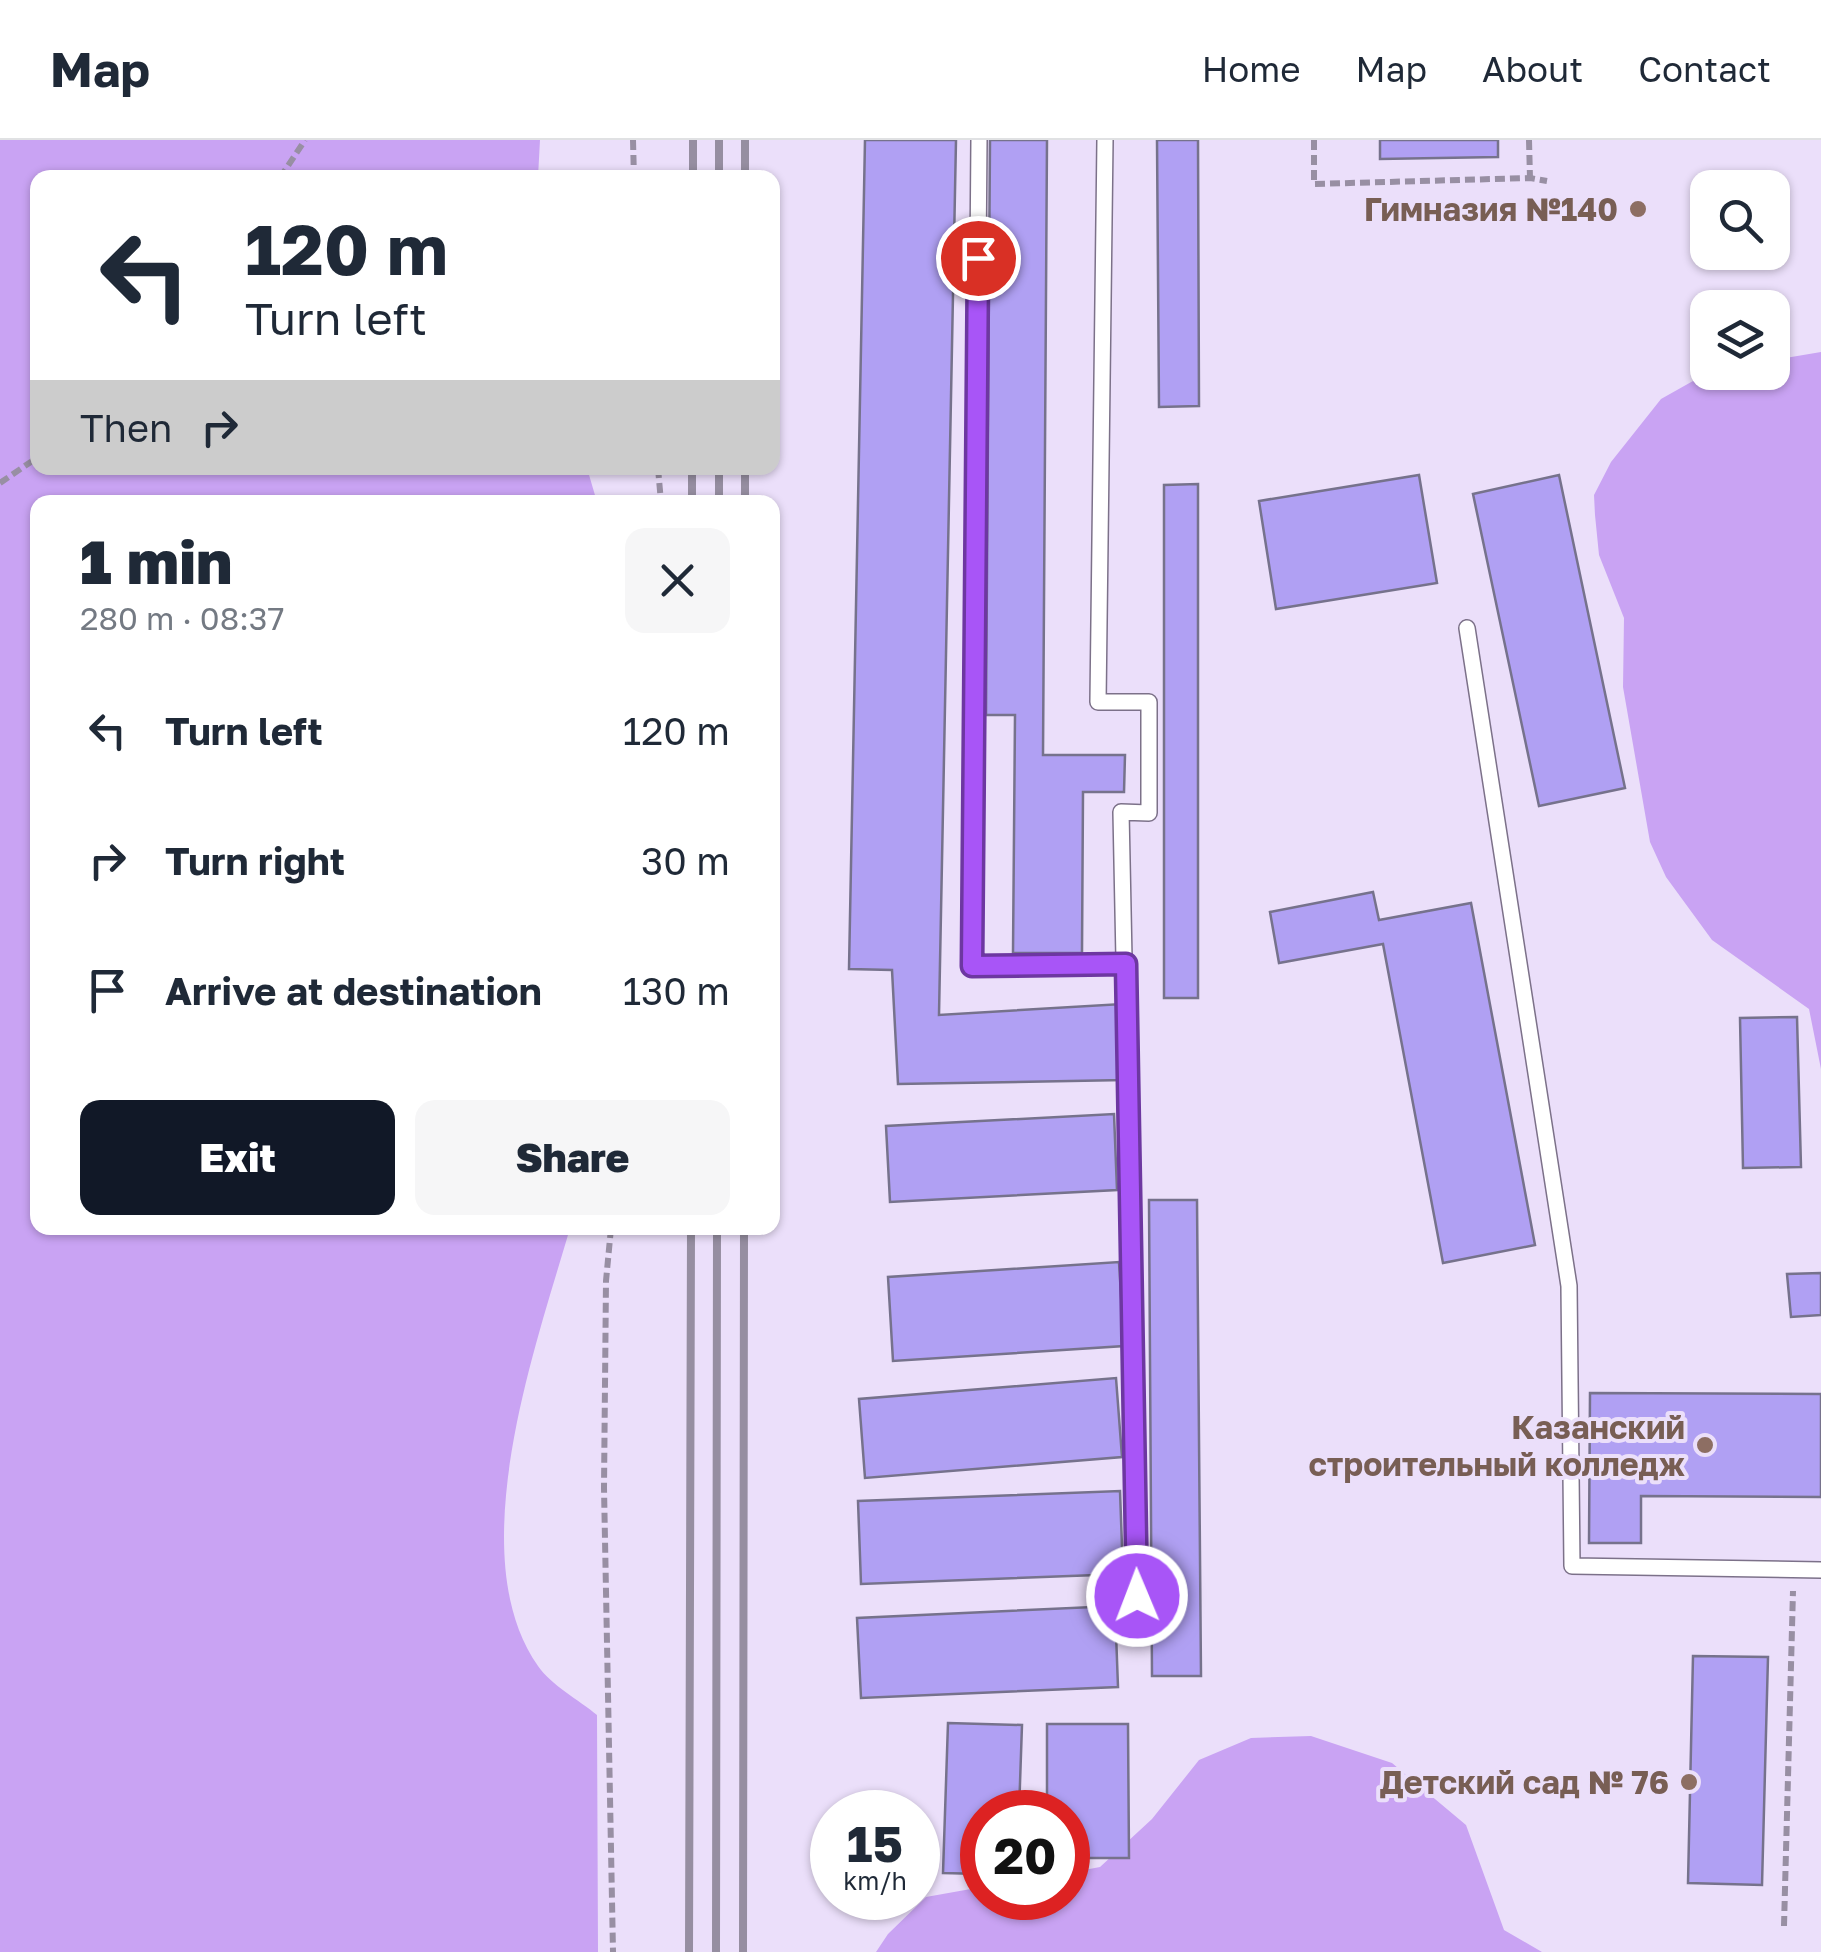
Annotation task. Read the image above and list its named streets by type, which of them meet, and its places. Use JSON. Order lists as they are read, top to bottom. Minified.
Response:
{"places":["Гимназия №140","Казанский строительный колледж","Детский сад № 76"],"page":{"header":"Map","nav":["Home","Map","About","Contact"],"turn":["120 m","Turn left"],"then":"Then","heading":["1 min","280 m · 08:37"],"list":[{"name":"Turn left","value":"120 m"},{"name":"Turn right","value":"30 m"},{"name":"Arrive at destination","value":"130 m"}],"buttons":["Exit","Share"],"speed":"15 km/h","limit":"20"}}
